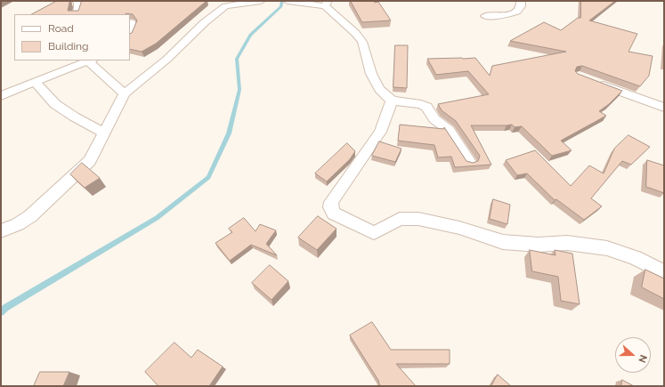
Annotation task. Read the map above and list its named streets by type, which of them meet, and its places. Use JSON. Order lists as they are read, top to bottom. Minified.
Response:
{"legend":["Road","Building"],"north":"right"}
